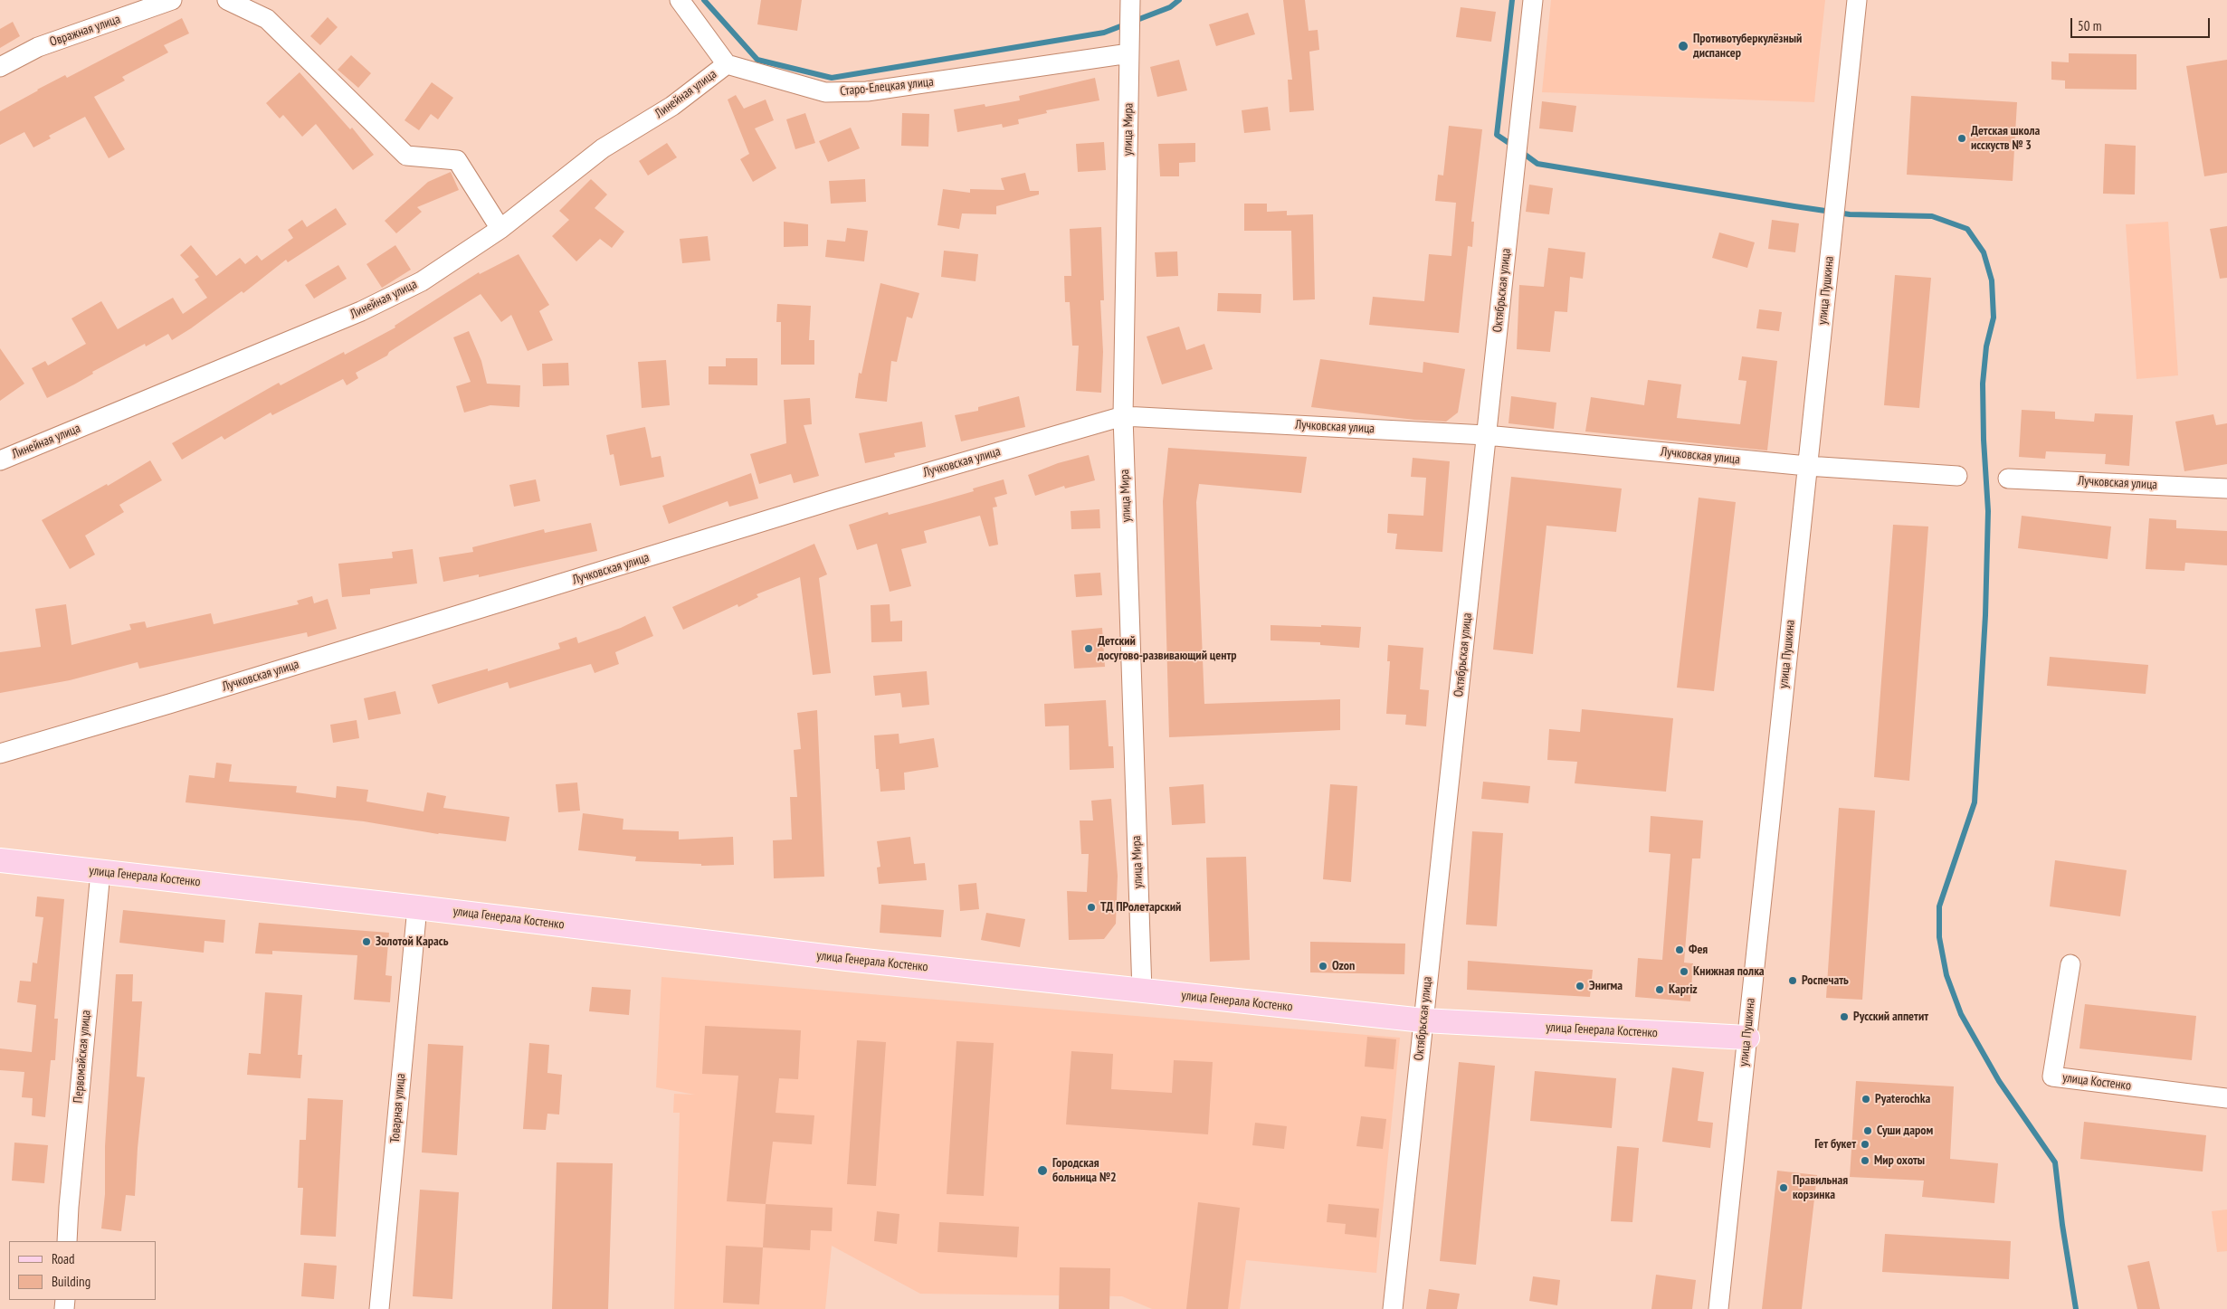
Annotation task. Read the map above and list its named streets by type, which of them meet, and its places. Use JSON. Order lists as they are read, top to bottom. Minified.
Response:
{"streets":{"main road":["улица Генерала Костенко"],"street":["Овражная улица","Старо-Елецкая улица","Линейная улица","улица Мира","Октябрьская улица","улица Пушкина","Лучковская улица","Первомайская улица","улица Костенко","Товарная улица"]},"crossings":[["Старо-Елецкая улица","Линейная улица"],["Старо-Елецкая улица","улица Мира"],["улица Мира","Лучковская улица"],["улица Мира","улица Генерала Костенко"],["Октябрьская улица","Лучковская улица"],["Октябрьская улица","улица Генерала Костенко"],["улица Пушкина","Лучковская улица"],["улица Пушкина","улица Генерала Костенко"],["улица Генерала Костенко","Первомайская улица"],["улица Генерала Костенко","Товарная улица"]],"places":["Противотуберкулёзный диспансер","Детская школа исскуств № 3","Детский досугово-развивающий центр","ТД ПРолетарский","Золотой Карась","Фея","Ozon","Книжная полка","Роспечать","Энигма","Kapriz","Русский аппетит","Pyaterochka","Суши даром","Гет букет","Мир охоты","Городская больница №2","Правильная корзинка"],"legend":["Road","Building"],"scale_bar":"50 m"}
